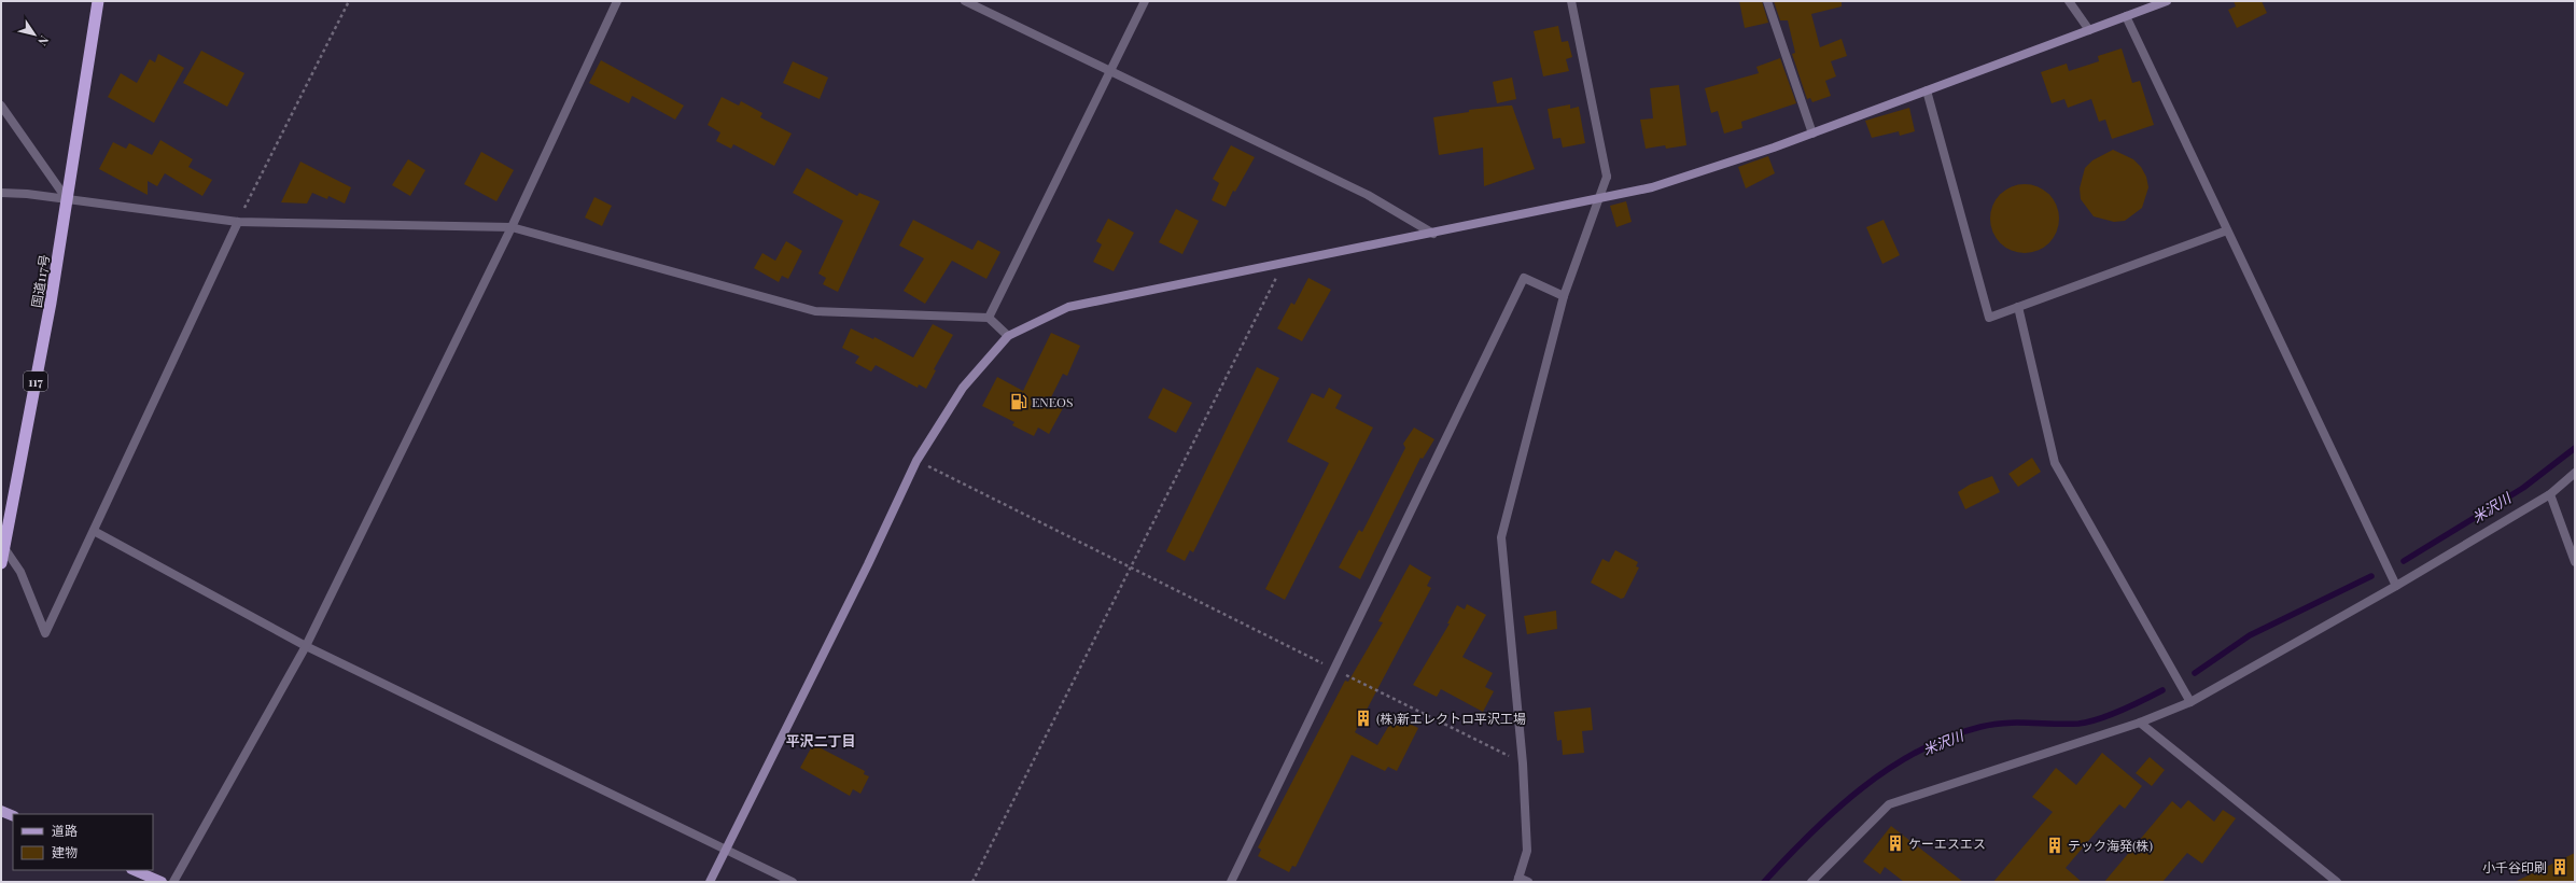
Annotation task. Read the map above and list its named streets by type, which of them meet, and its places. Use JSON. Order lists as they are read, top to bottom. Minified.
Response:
{"streets":{"highway":["国道117号","117"]},"districts":["平沢二丁目"],"water":["米沢川"],"places":{"fuel station":["ENEOS"],"building":["(株)新エレクトロ平沢工場","ケーエスエス","テック海発(株)","小千谷印刷"]},"legend":["道路","建物"],"north":"bottom right"}
